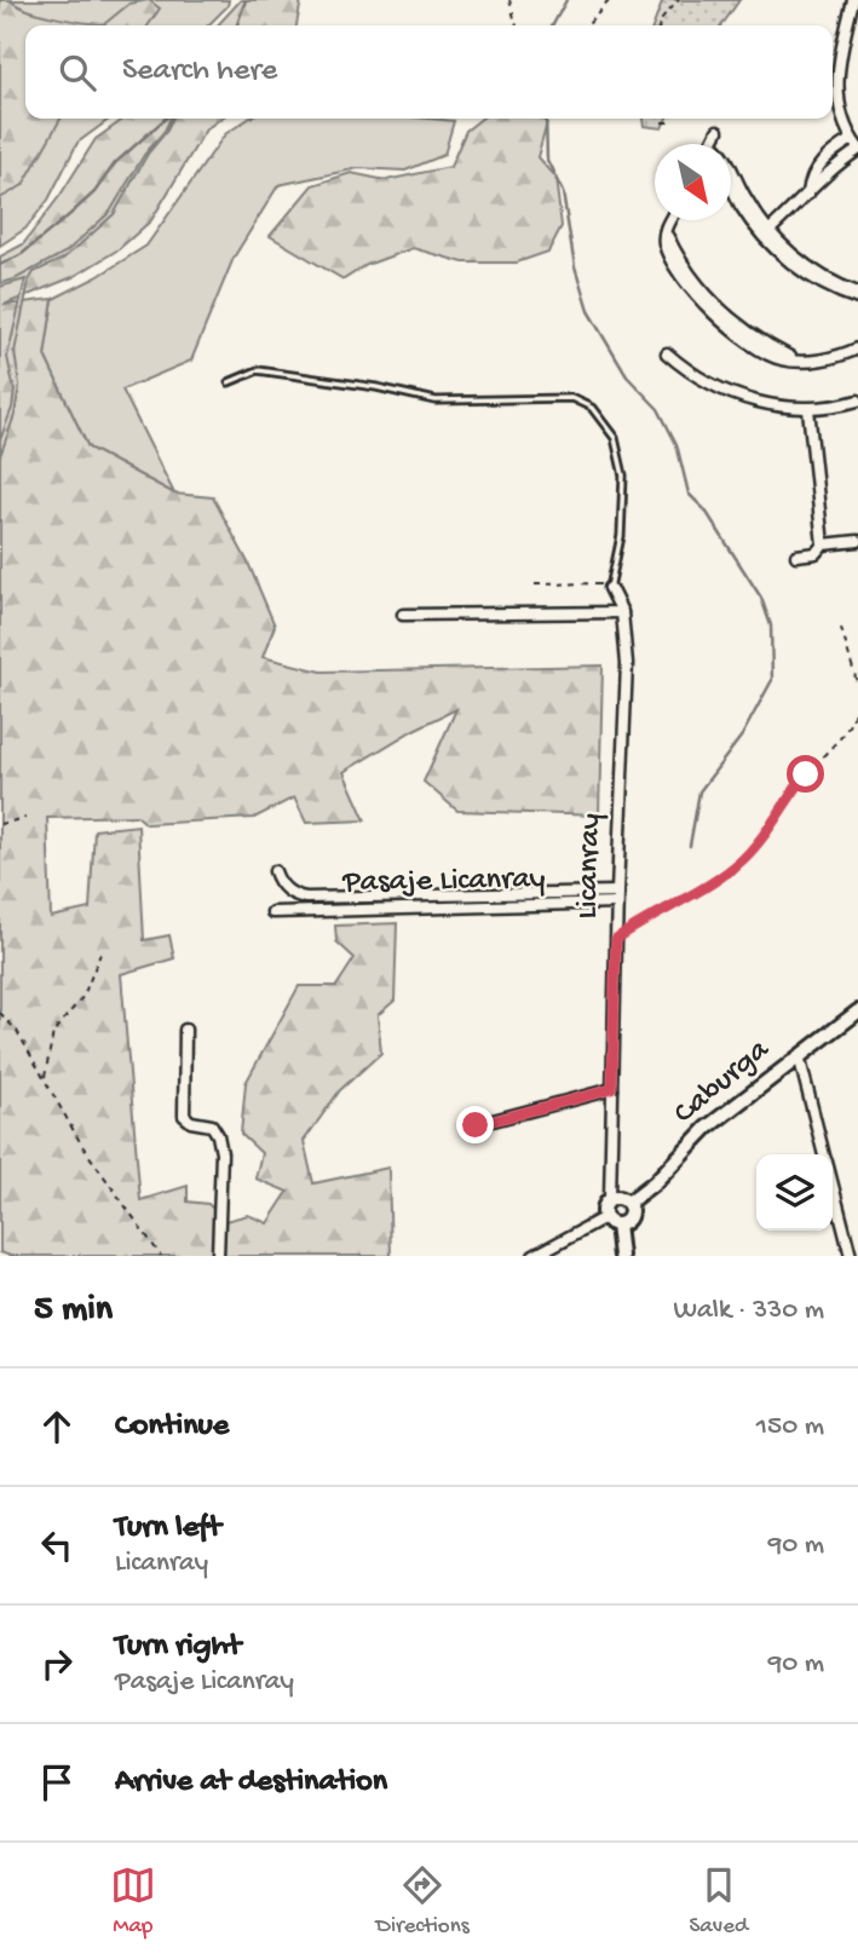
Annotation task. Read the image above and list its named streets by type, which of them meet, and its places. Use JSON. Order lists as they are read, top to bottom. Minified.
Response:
{"streets":{"street":["Licanray","Pasaje Licanray","Caburga"]},"crossings":[["Licanray","Pasaje Licanray"],["Licanray","Caburga"]],"north":"bottom right","page":{"search":"Search here","heading":["5 min","Walk · 330 m"],"list":[["Continue","150 m"],["Turn left","Licanray","90 m"],["Turn right","Pasaje Licanray","90 m"],"Arrive at destination"],"nav":["Map","Directions","Saved"]}}
